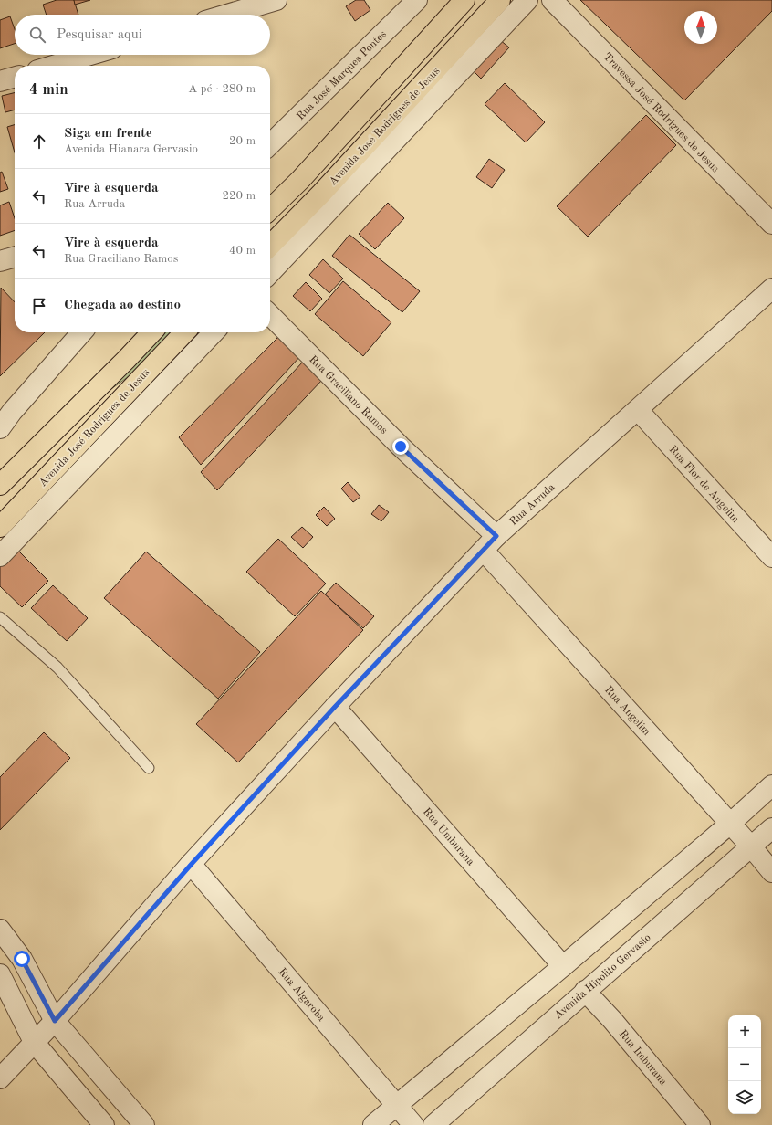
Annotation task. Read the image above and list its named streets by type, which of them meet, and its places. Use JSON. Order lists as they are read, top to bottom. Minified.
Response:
{"streets":{"main road":["Avenida José Rodrigues de Jesus"],"street":["Rua José Marques Pontes","Travessa José Rodrigues de Jesus","Rua Graciliano Ramos","Rua Flor de Angelim","Rua Arruda","Rua Angelim","Rua Umburana","Avenida Hipolito Gervasio","Rua Algaroba","Rua Imburana"]},"crossings":[["Rua Graciliano Ramos","Rua Arruda"],["Rua Flor de Angelim","Rua Arruda"],["Rua Arruda","Rua Angelim"],["Rua Arruda","Rua Umburana"],["Rua Arruda","Rua Algaroba"],["Rua Angelim","Avenida Hipolito Gervasio"],["Avenida Hipolito Gervasio","Rua Imburana"]],"north":"top","page":{"search":"Pesquisar aqui","heading":["4 min","A pé · 280 m"],"list":[["Siga em frente","Avenida Hianara Gervasio","20 m"],["Vire à esquerda","Rua Arruda","220 m"],["Vire à esquerda","Rua Graciliano Ramos","40 m"],"Chegada ao destino"],"map_buttons":["+","−"]}}
